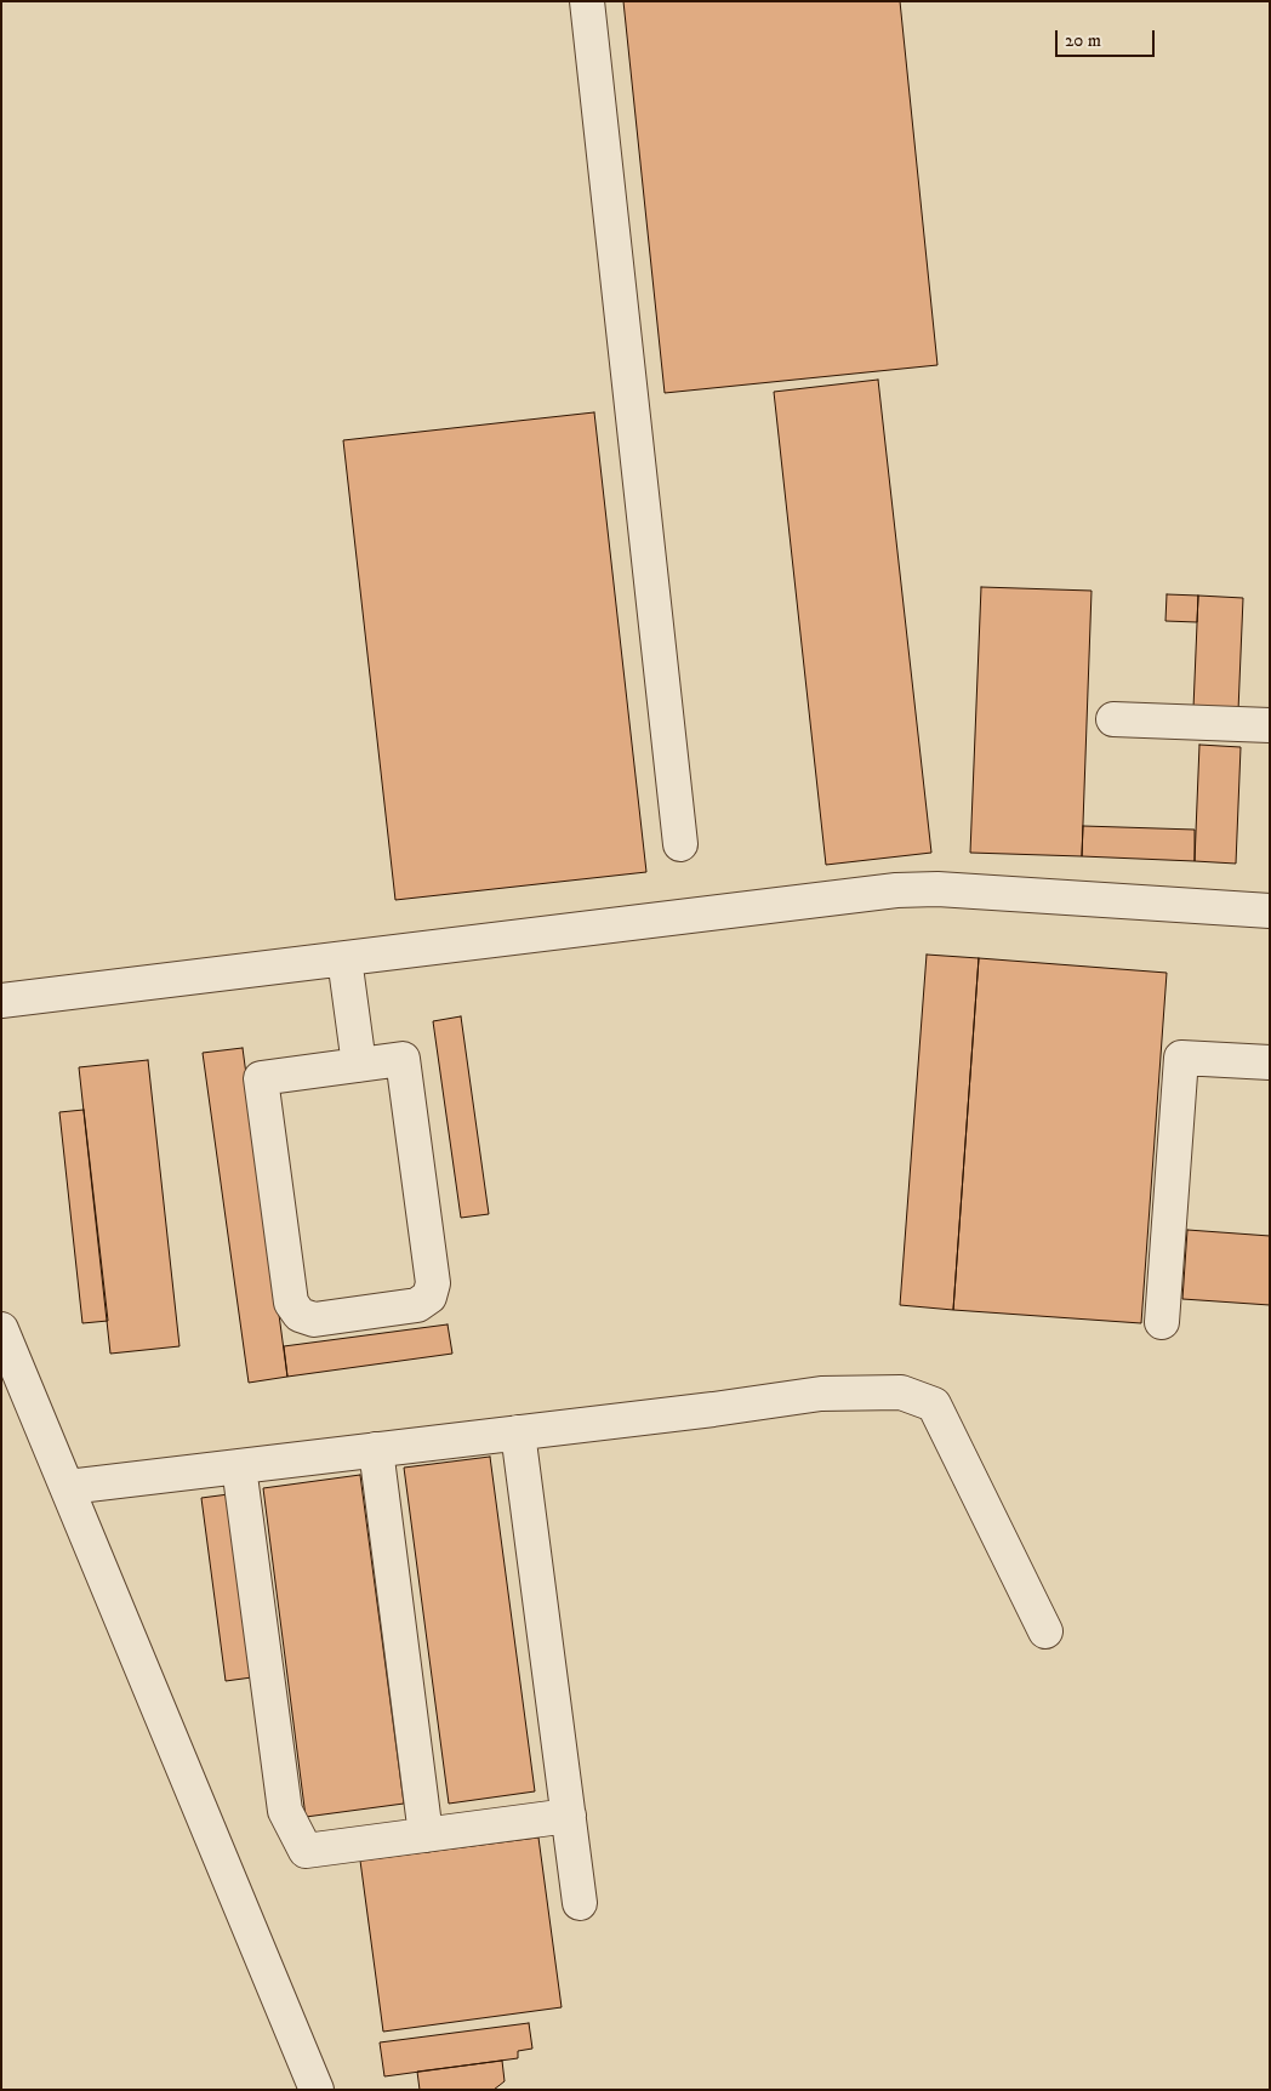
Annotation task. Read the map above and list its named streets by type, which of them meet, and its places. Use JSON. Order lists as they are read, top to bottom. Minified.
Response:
{"scale_bar":"20 m"}
